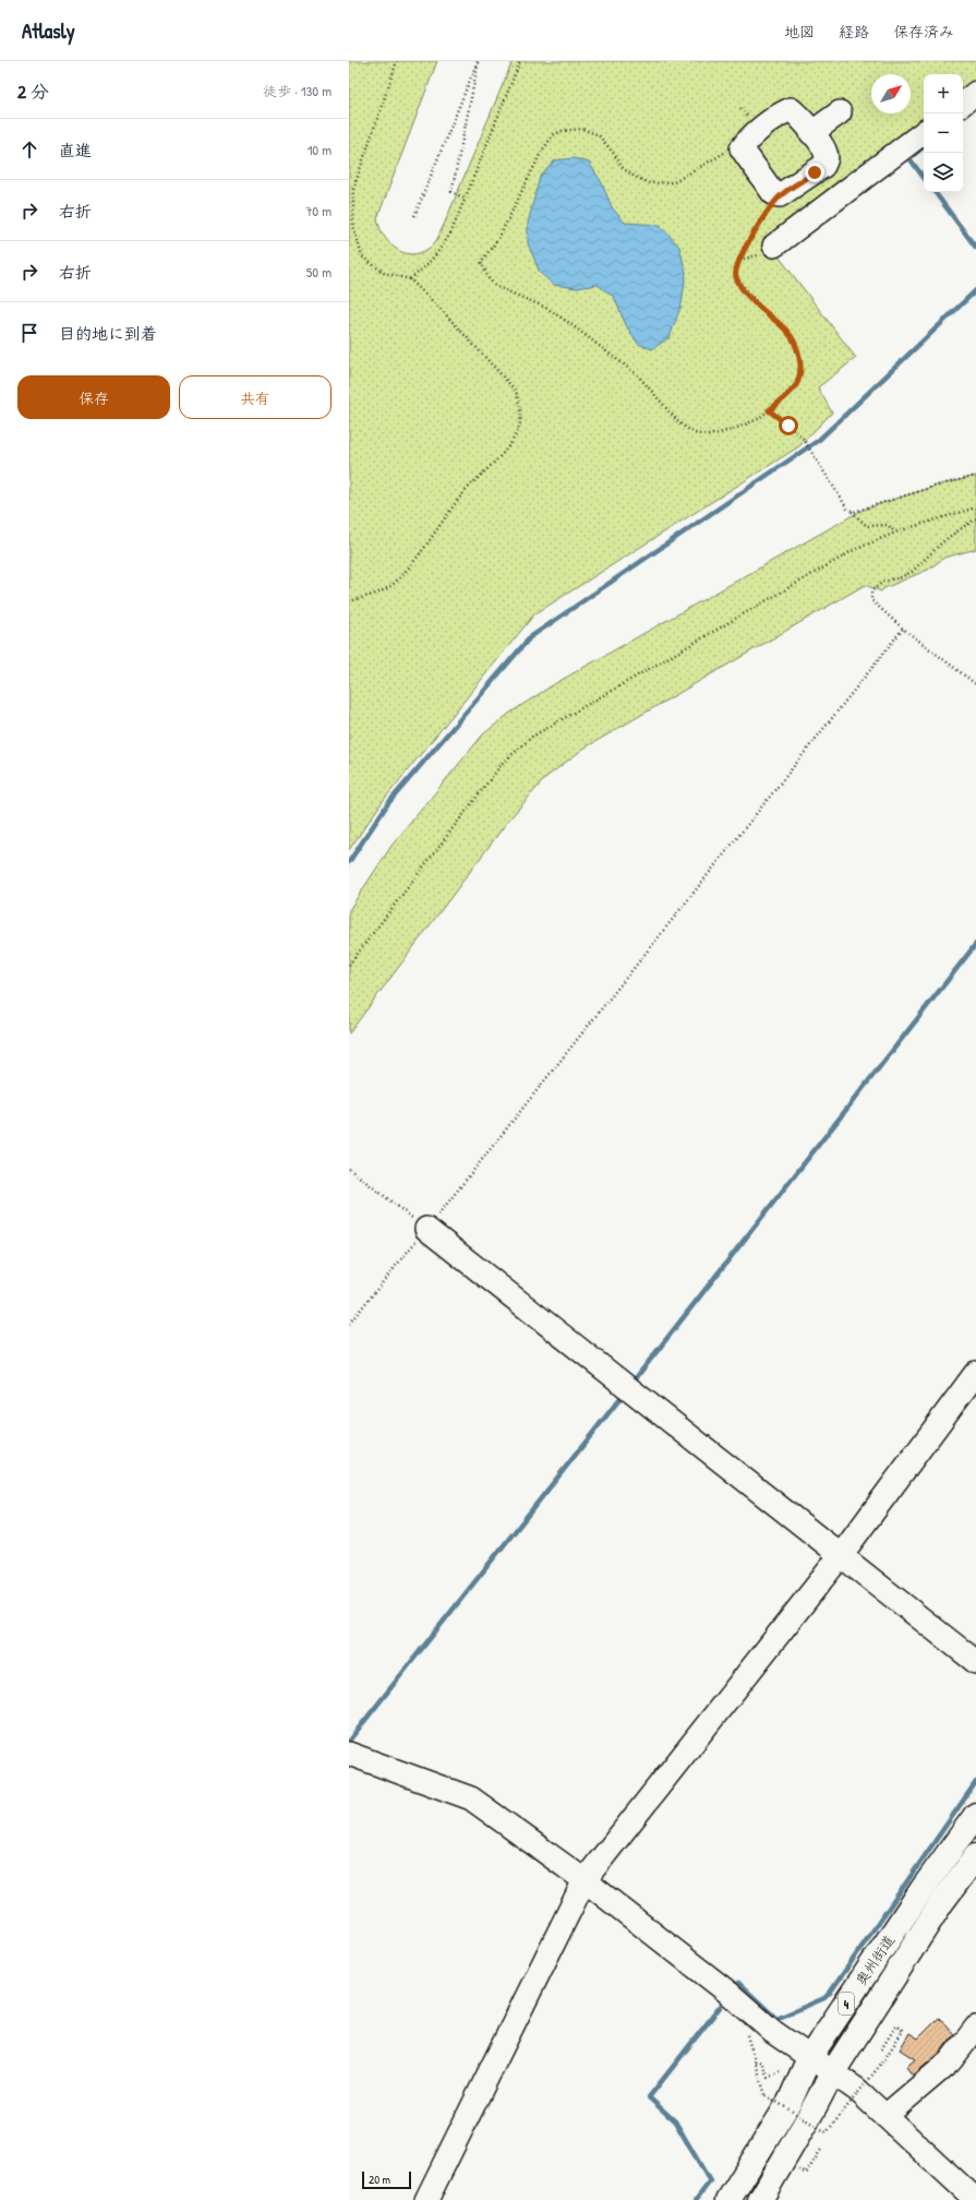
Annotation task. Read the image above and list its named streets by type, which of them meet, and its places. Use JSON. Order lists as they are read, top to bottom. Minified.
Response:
{"streets":{"highway":["奥州街道","4"]},"scale_bar":"20 m","north":"top right","page":{"header":"Atlasly","nav":["地図","経路","保存済み"],"heading":["2 分","徒歩 · 130 m"],"map_buttons":["+","−"],"list":[["直進","10 m"],["右折","70 m"],["右折","50 m"],"目的地に到着"],"buttons":["保存","共有"],"scale":"20 m"}}
